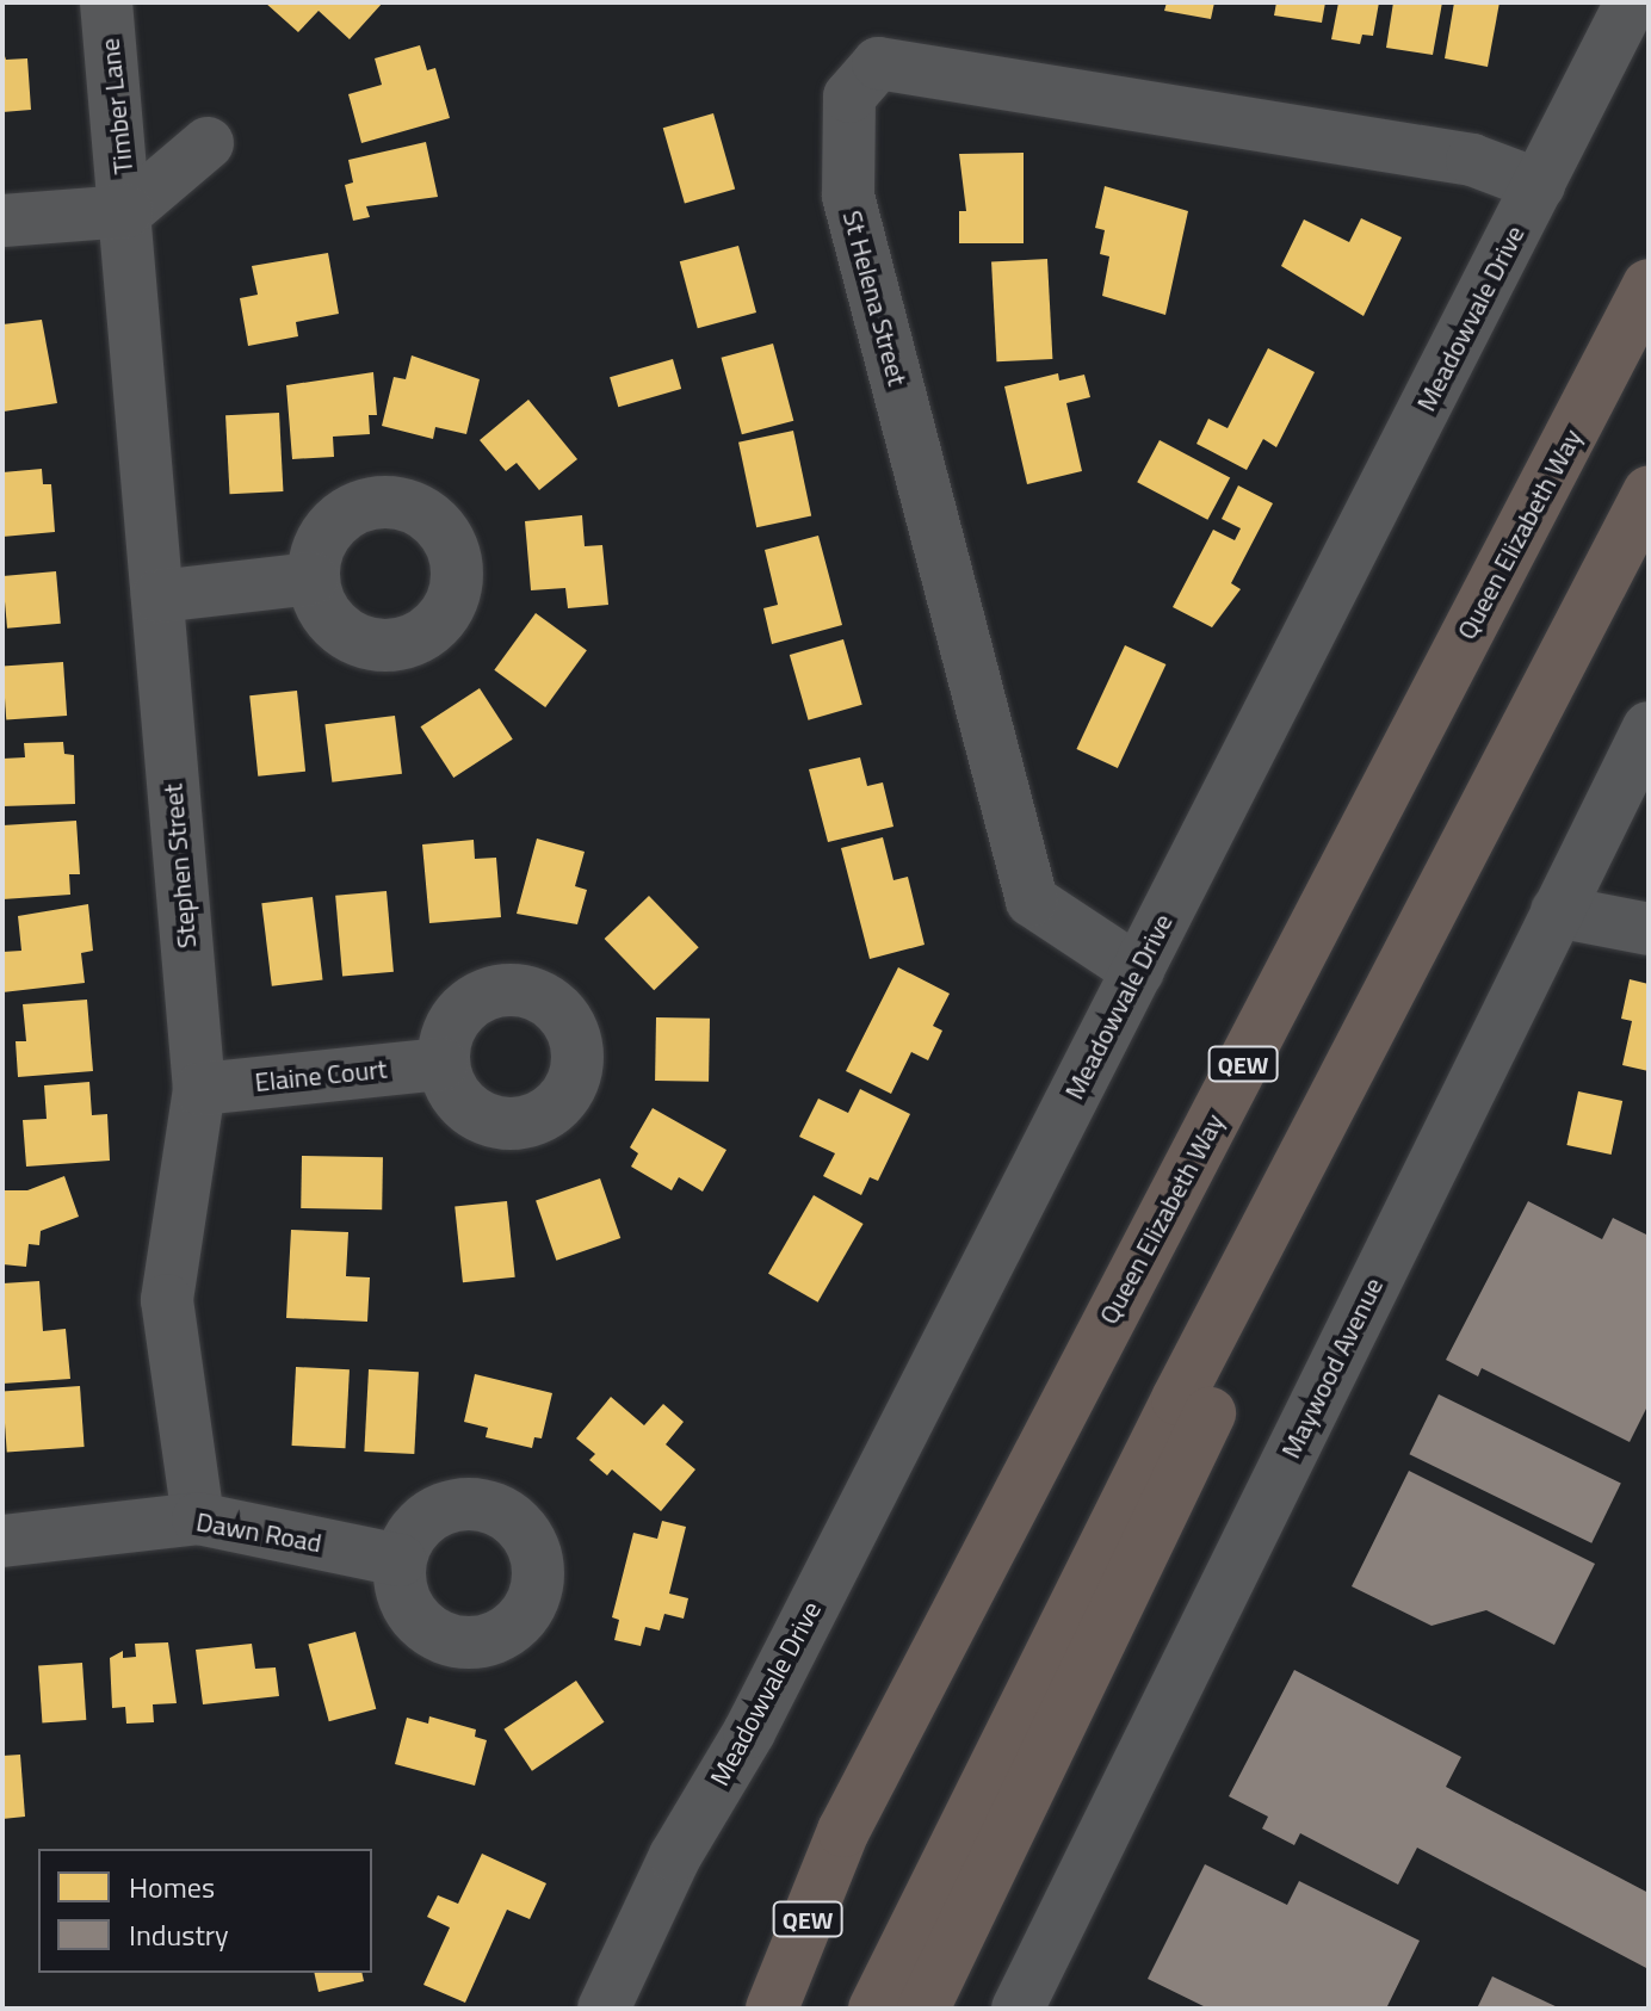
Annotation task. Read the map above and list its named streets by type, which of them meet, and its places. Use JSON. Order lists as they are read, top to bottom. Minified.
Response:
{"streets":{"highway":["Queen Elizabeth Way","QEW"],"street":["Timber Lane","St Helena Street","Meadowvale Drive","Stephen Street","Elaine Court","Maywood Avenue","Dawn Road"]},"crossings":[["Timber Lane","Stephen Street"],["St Helena Street","Meadowvale Drive"],["Stephen Street","Elaine Court"],["Stephen Street","Dawn Road"]],"legend":["Homes","Industry"]}
